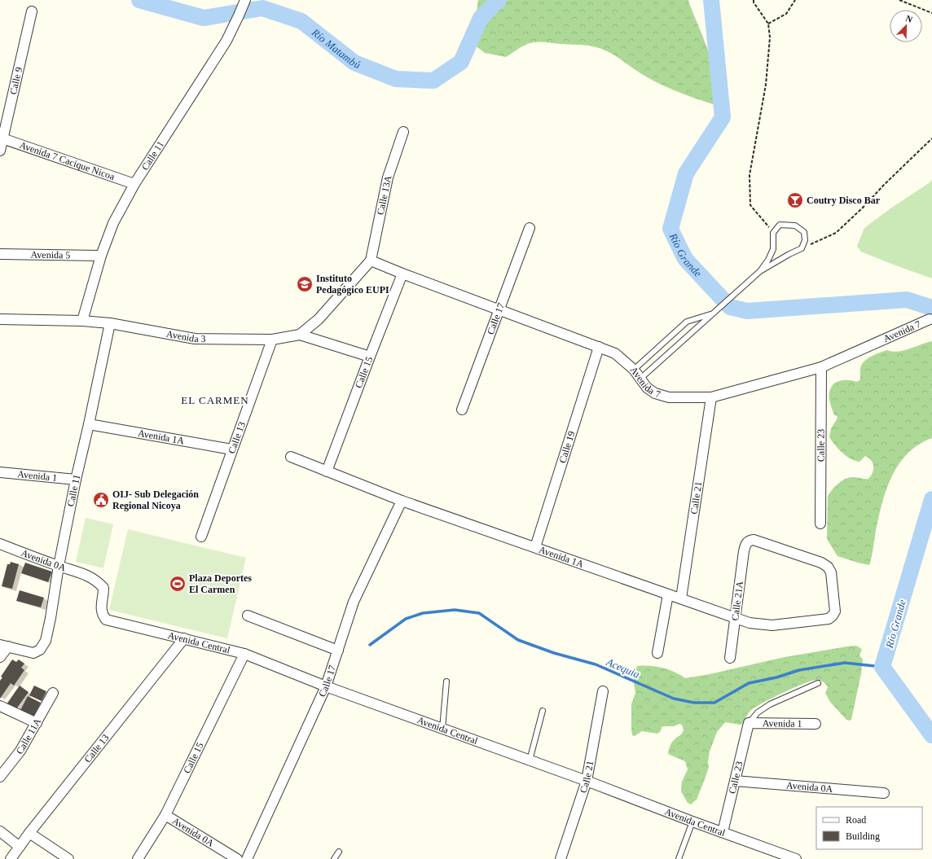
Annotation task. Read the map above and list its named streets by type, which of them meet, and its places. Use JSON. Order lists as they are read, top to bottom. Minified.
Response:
{"streets":{"street":["Calle 9","Calle 11","Avenida 7 Cacique Nicoa","Calle 13A","Avenida 5","Calle 17","Avenida 7","Avenida 3","Calle 15","Avenida 1A","Calle 13","Calle 23","Calle 19","Avenida 1","Calle 21","Avenida 0A","Calle 21A","Avenida Central","Calle 11A"]},"crossings":[["Calle 9","Avenida 7 Cacique Nicoa"],["Calle 11","Avenida 7 Cacique Nicoa"],["Calle 11","Avenida 5"],["Calle 11","Avenida 3"],["Calle 11","Avenida 1A"],["Calle 11","Avenida 1"],["Calle 11","Avenida 0A"],["Calle 13A","Avenida 7"],["Calle 17","Avenida 7"],["Calle 17","Avenida 1A"],["Calle 17","Avenida Central"],["Avenida 7","Calle 15"],["Avenida 7","Calle 23"],["Avenida 7","Calle 19"],["Avenida 7","Calle 21"],["Avenida 3","Calle 15"],["Avenida 3","Calle 13"],["Calle 15","Avenida 1A"],["Calle 15","Avenida 0A"],["Calle 15","Avenida Central"],["Avenida 1A","Calle 13"],["Avenida 1A","Calle 19"],["Avenida 1A","Calle 21"],["Avenida 1A","Calle 21A"],["Calle 13","Avenida Central"],["Calle 23","Avenida 1"],["Calle 23","Avenida 0A"],["Calle 23","Avenida Central"],["Calle 21","Avenida Central"],["Avenida 0A","Avenida Central"]],"districts":["EL CARMEN"],"water":["Río Matambú","Río Grande","Acequia"],"places":{"bar":["Coutry Disco Bar"],"school or university":["Instituto Pedagógico EUPI"],"public building":["OIJ- Sub Delegación Regional Nicoya"],"sports":["Plaza Deportes El Carmen"]},"legend":["Road","Building"],"north":"top right"}
